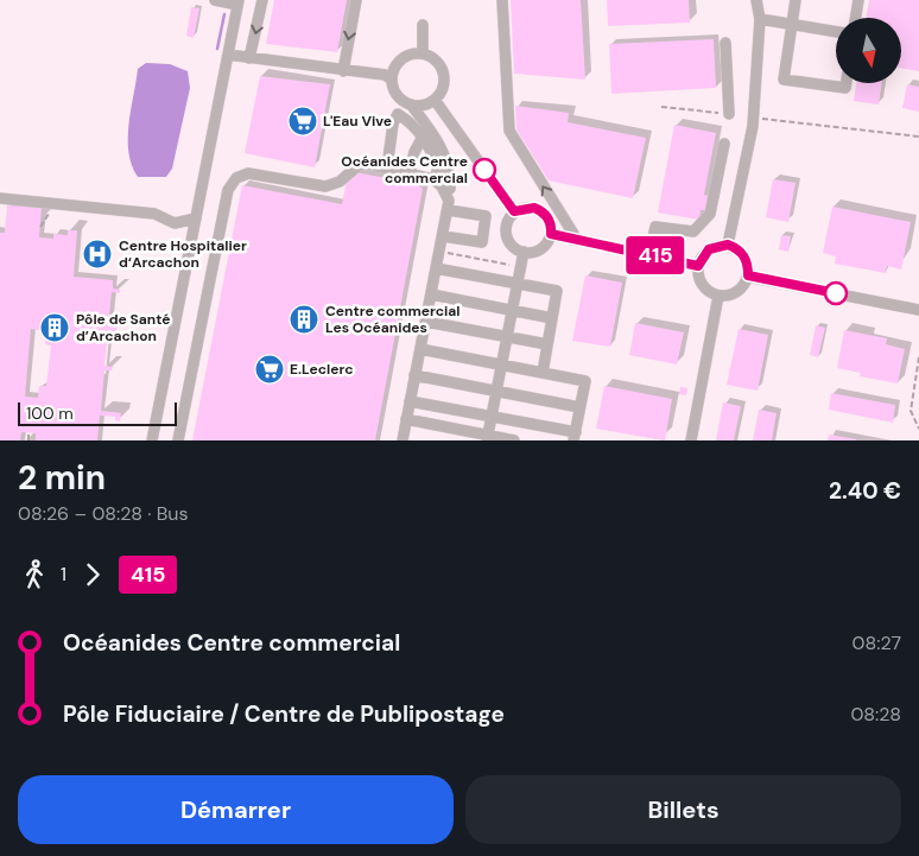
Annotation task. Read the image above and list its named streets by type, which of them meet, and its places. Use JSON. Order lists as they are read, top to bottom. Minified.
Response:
{"places":{"supermarket":["L'Eau Vive","E.Leclerc"],"other":["Océanides Centre commercial"],"hospital":["Centre Hospitalier d‘Arcachon"],"building":["Centre commercial Les Océanides","Pôle de Santé d’Arcachon"]},"lines":["bus line 415"],"scale_bar":"100 m","north":"bottom","page":{"on_map":"415","scale":"100 m","heading":["2 min","08:26 – 08:28 · Bus","2.40 €"],"legs":["1","415"],"list":[{"name":"Océanides Centre commercial","value":"08:27"},{"name":"Pôle Fiduciaire / Centre de Publipostage","value":"08:28"}],"buttons":["Démarrer","Billets"]}}
